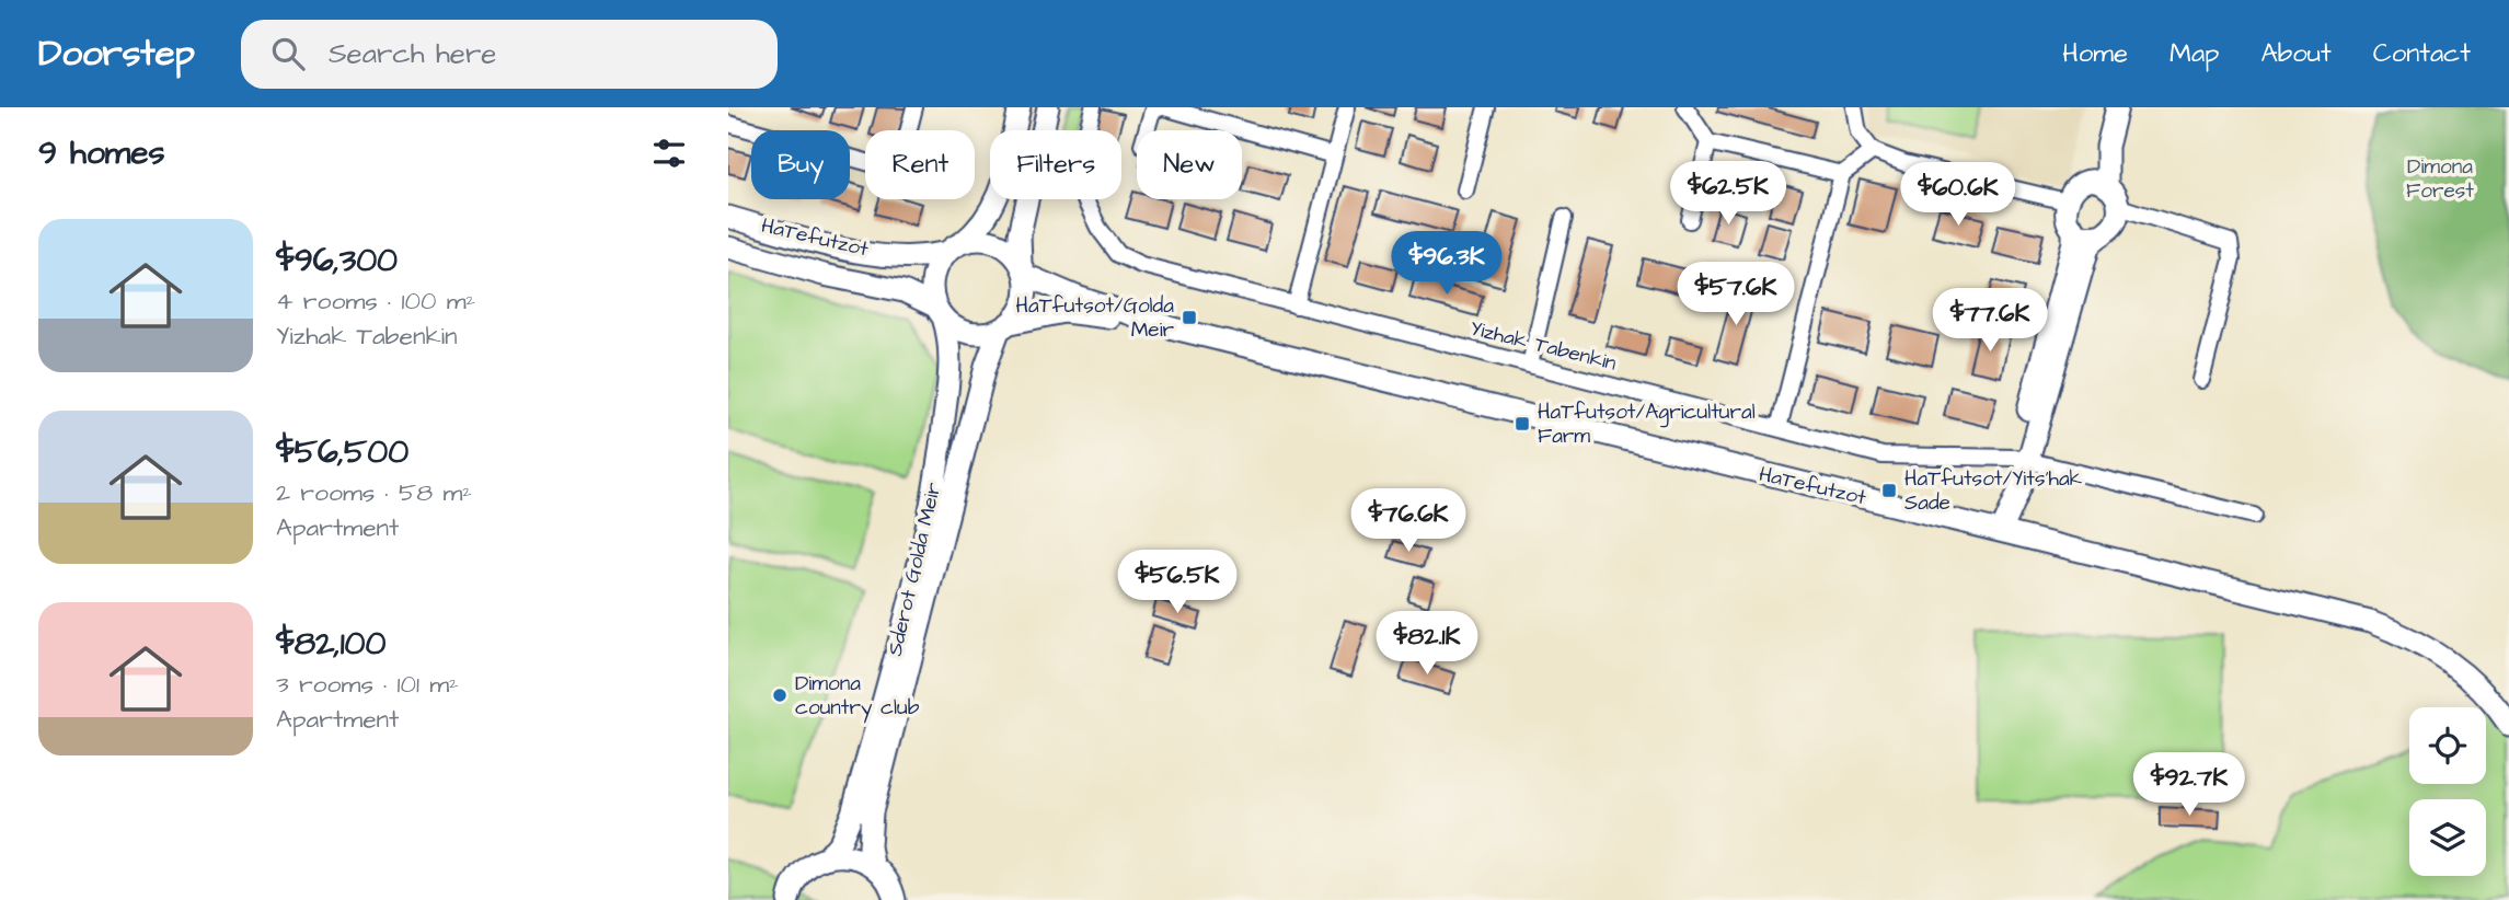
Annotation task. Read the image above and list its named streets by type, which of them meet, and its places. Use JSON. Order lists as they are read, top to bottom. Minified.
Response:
{"streets":{"main road":["HaTefutzot","Sderot Golda Meir"],"street":["Yizhak Tabenkin"]},"crossings":[["HaTefutzot","Sderot Golda Meir"]],"parks":["Dimona Forest"],"places":{"transit":["HaTfutsot/Golda Meir","HaTfutsot/Agricultural Farm","HaTfutsot/Yits'hak Sade"],"other":["Dimona country club"]},"page":{"header":"Doorstep","search":"Search here","nav":["Home","Map","About","Contact"],"heading":"9 homes","chip":["Buy","Rent","Filters","New"],"price":["$62.5K","$60.6K","$96.3K","$57.6K","$77.6K","$76.6K","$56.5K","$82.1K","$92.7K"],"list":[{"name":"$96,300","note":"4 rooms · 100 m² · Yizhak Tabenkin"},{"name":"$56,500","note":"2 rooms · 58 m² · Apartment"},{"name":"$82,100","note":"3 rooms · 101 m² · Apartment"}]}}
